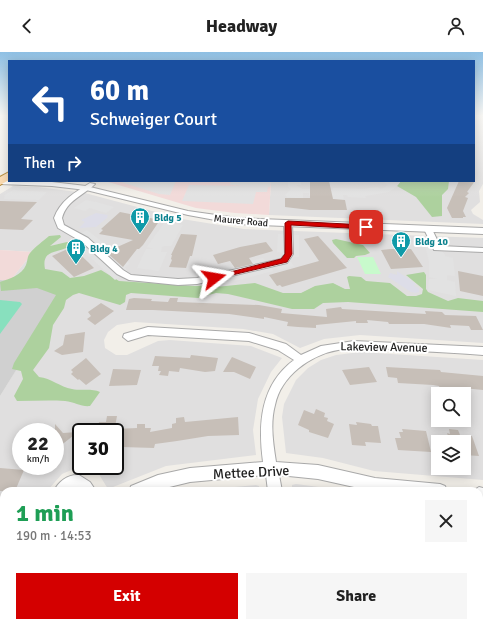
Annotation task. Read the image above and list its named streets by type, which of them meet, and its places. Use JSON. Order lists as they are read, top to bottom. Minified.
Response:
{"streets":{"street":["Maurer Road","Lakeview Avenue","Mettee Drive"]},"crossings":[["Lakeview Avenue","Mettee Drive"]],"places":{"building":["Bldg 5","Bldg 10","Bldg 4"]},"page":{"header":"Headway","turn":["60 m","Schweiger Court"],"then":"Then","speed":"22 km/h","limit":"30","heading":["1 min","190 m · 14:53"],"buttons":["Exit","Share"]}}
